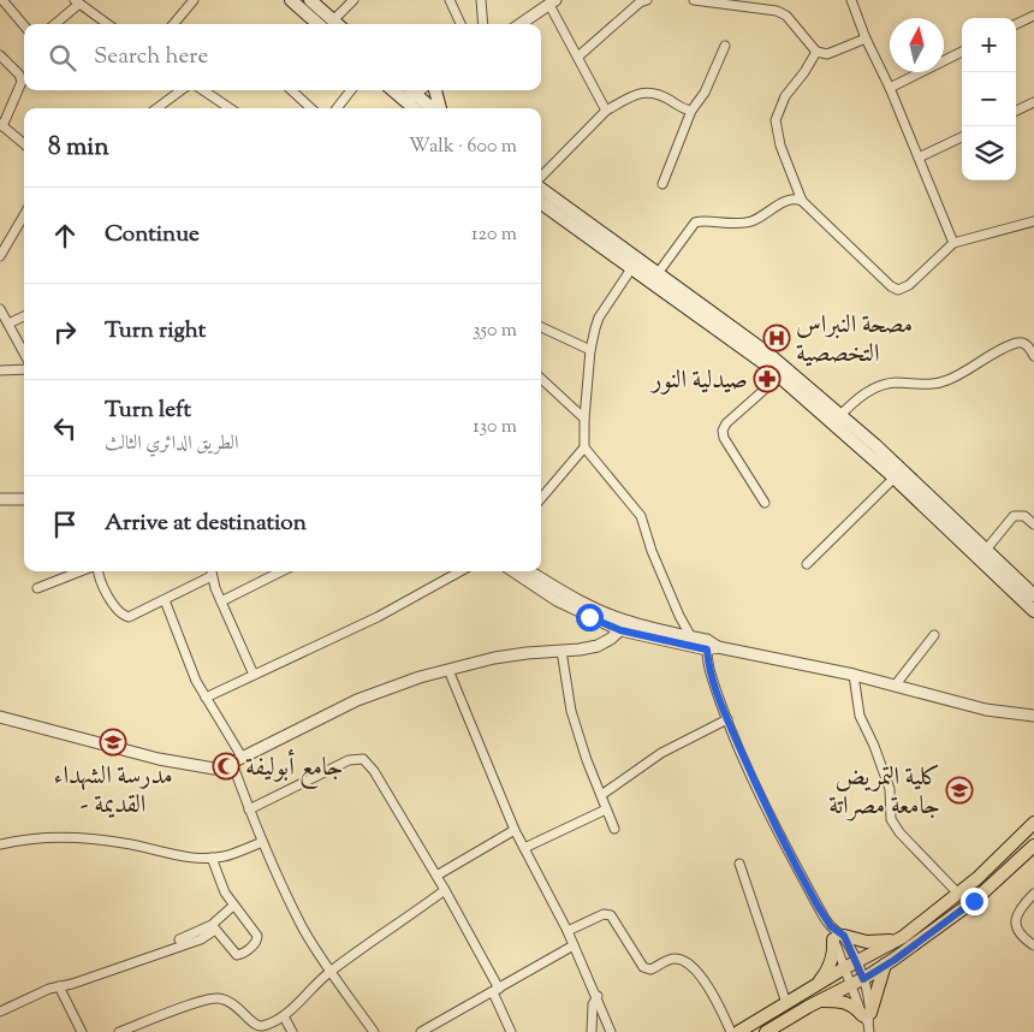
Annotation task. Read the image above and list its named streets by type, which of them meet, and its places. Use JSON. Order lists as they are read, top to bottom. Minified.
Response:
{"places":{"hospital":["مصحة النبراس التخصصية"],"pharmacy":["صيدلية النور"],"school or university":["مدرسة الشهداء - القديمة","كلية التمريض جامعة مصراتة"],"mosque":["جامع أبوليفة"]},"north":"top","page":{"map_buttons":["+","−"],"search":"Search here","heading":["8 min","Walk · 600 m"],"list":[["Continue","120 m"],["Turn right","350 m"],["Turn left","الطريق الدائري الثالث","130 m"],"Arrive at destination"]}}
